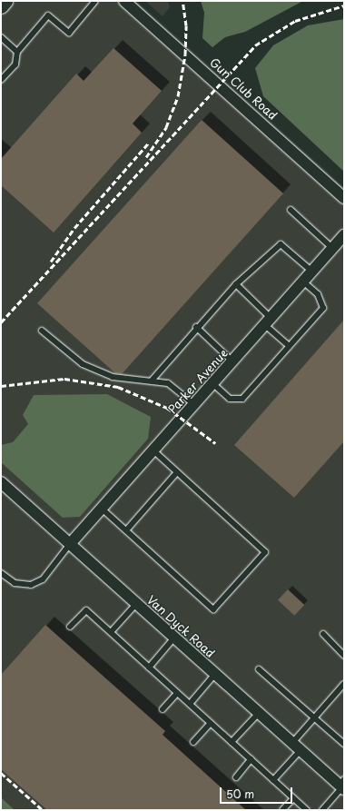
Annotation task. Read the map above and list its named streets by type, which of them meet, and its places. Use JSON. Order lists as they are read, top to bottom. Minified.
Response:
{"streets":{"street":["Gun Club Road","Parker Avenue","Van Dyck Road"]},"crossings":[["Parker Avenue","Van Dyck Road"]],"scale_bar":"50 m"}
